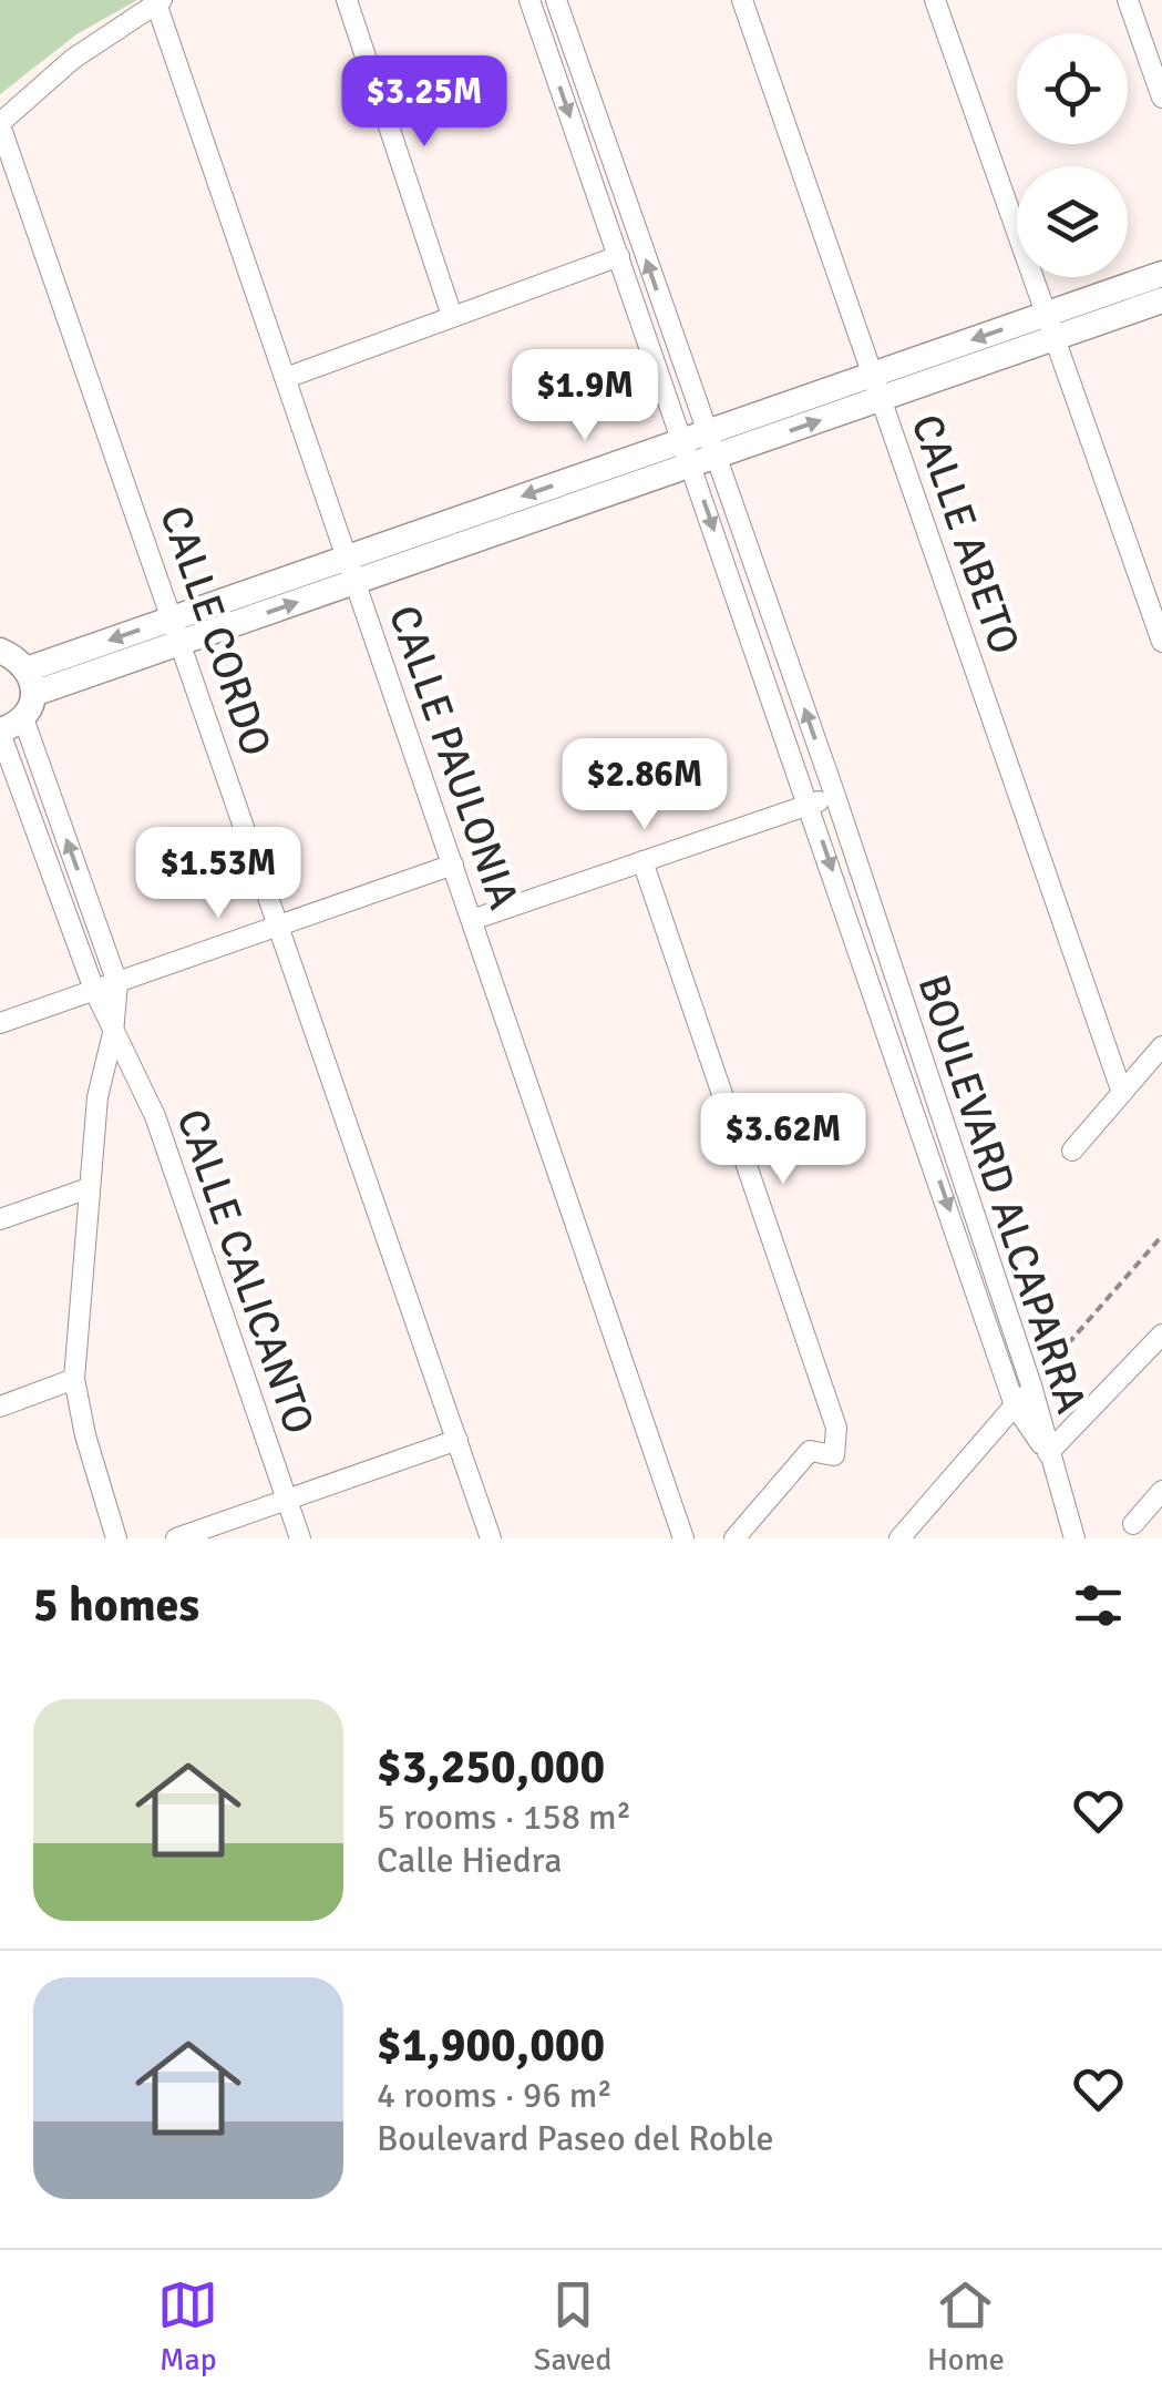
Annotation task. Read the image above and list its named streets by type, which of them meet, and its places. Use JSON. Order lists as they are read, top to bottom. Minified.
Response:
{"streets":{"street":["CALLE ABETO","CALLE CORDO","CALLE PAULONIA","BOULEVARD ALCAPARRA","CALLE CALICANTO"]},"page":{"price":["$3.25M","$1.9M","$2.86M","$1.53M","$3.62M"],"heading":"5 homes","list":[{"name":"$3,250,000","note":"5 rooms · 158 m² · Calle Hiedra"},{"name":"$1,900,000","note":"4 rooms · 96 m² · Boulevard Paseo del Roble"}],"tabs":["Map","Saved","Home"]}}
